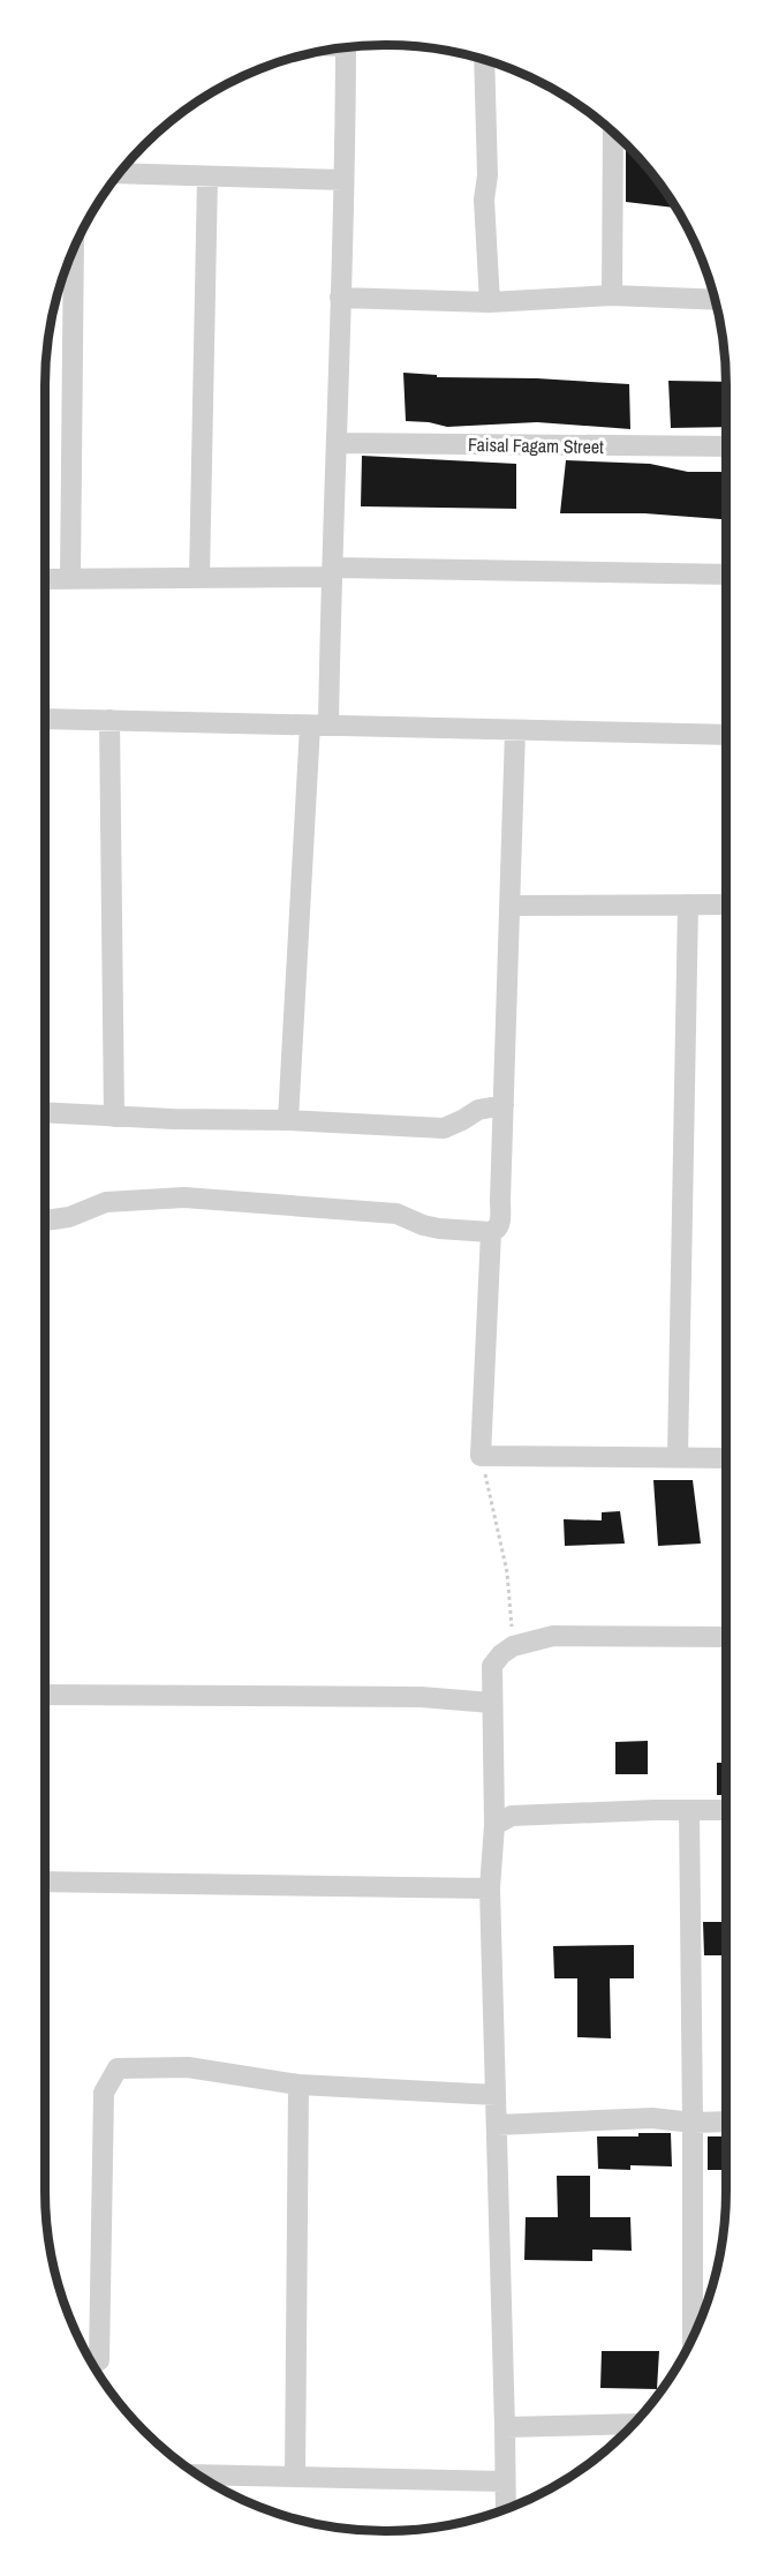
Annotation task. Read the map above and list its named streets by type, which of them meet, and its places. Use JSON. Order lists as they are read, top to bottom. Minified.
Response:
{"streets":{"street":["Faisal Fagam Street"]}}
